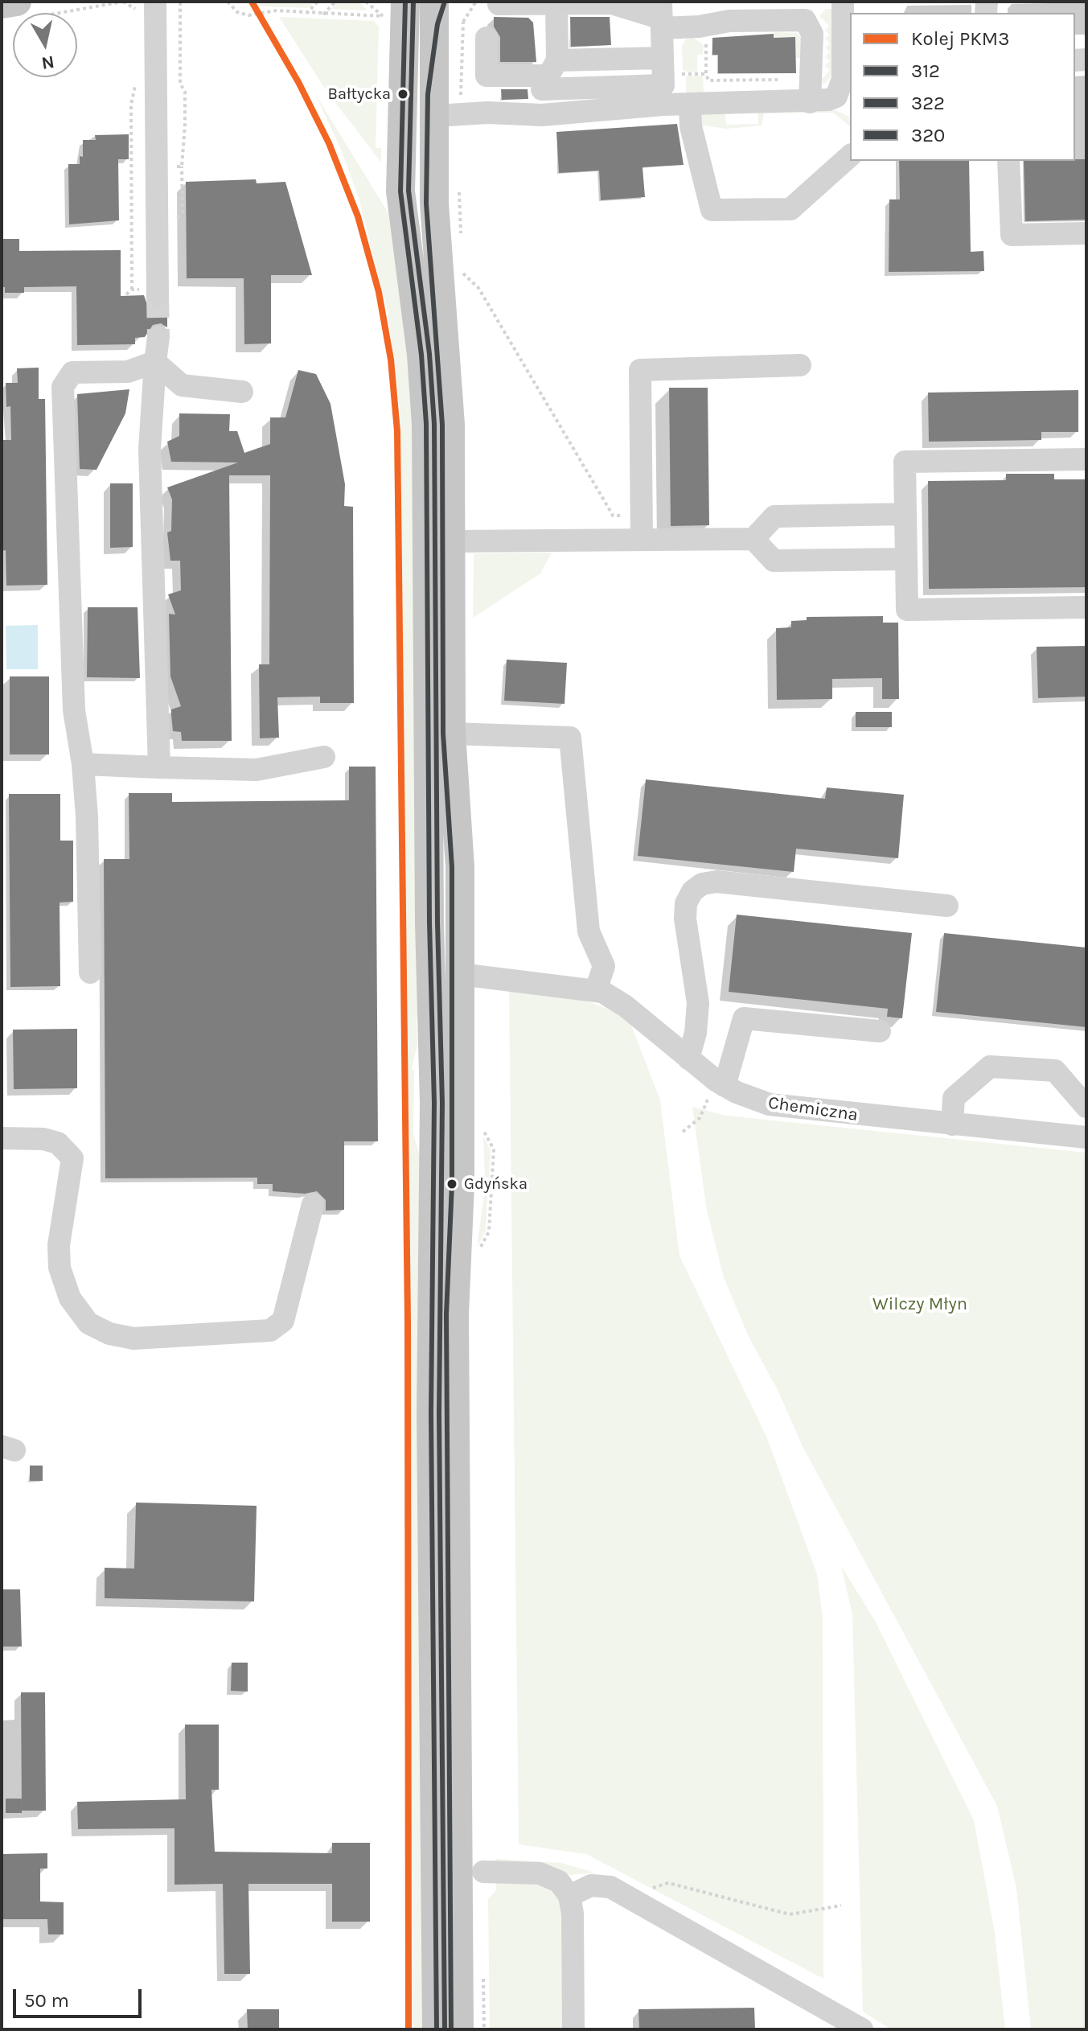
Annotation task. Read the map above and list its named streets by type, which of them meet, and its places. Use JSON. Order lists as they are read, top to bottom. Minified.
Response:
{"streets":{"street":["Chemiczna"]},"parks":["Wilczy Młyn"],"places":["Bałtycka","Gdyńska"],"lines":["rail line PKM3","transit line 312","transit line 322","transit line 320"],"legend":["Kolej PKM3","312","322","320"],"scale_bar":"50 m","north":"bottom"}
